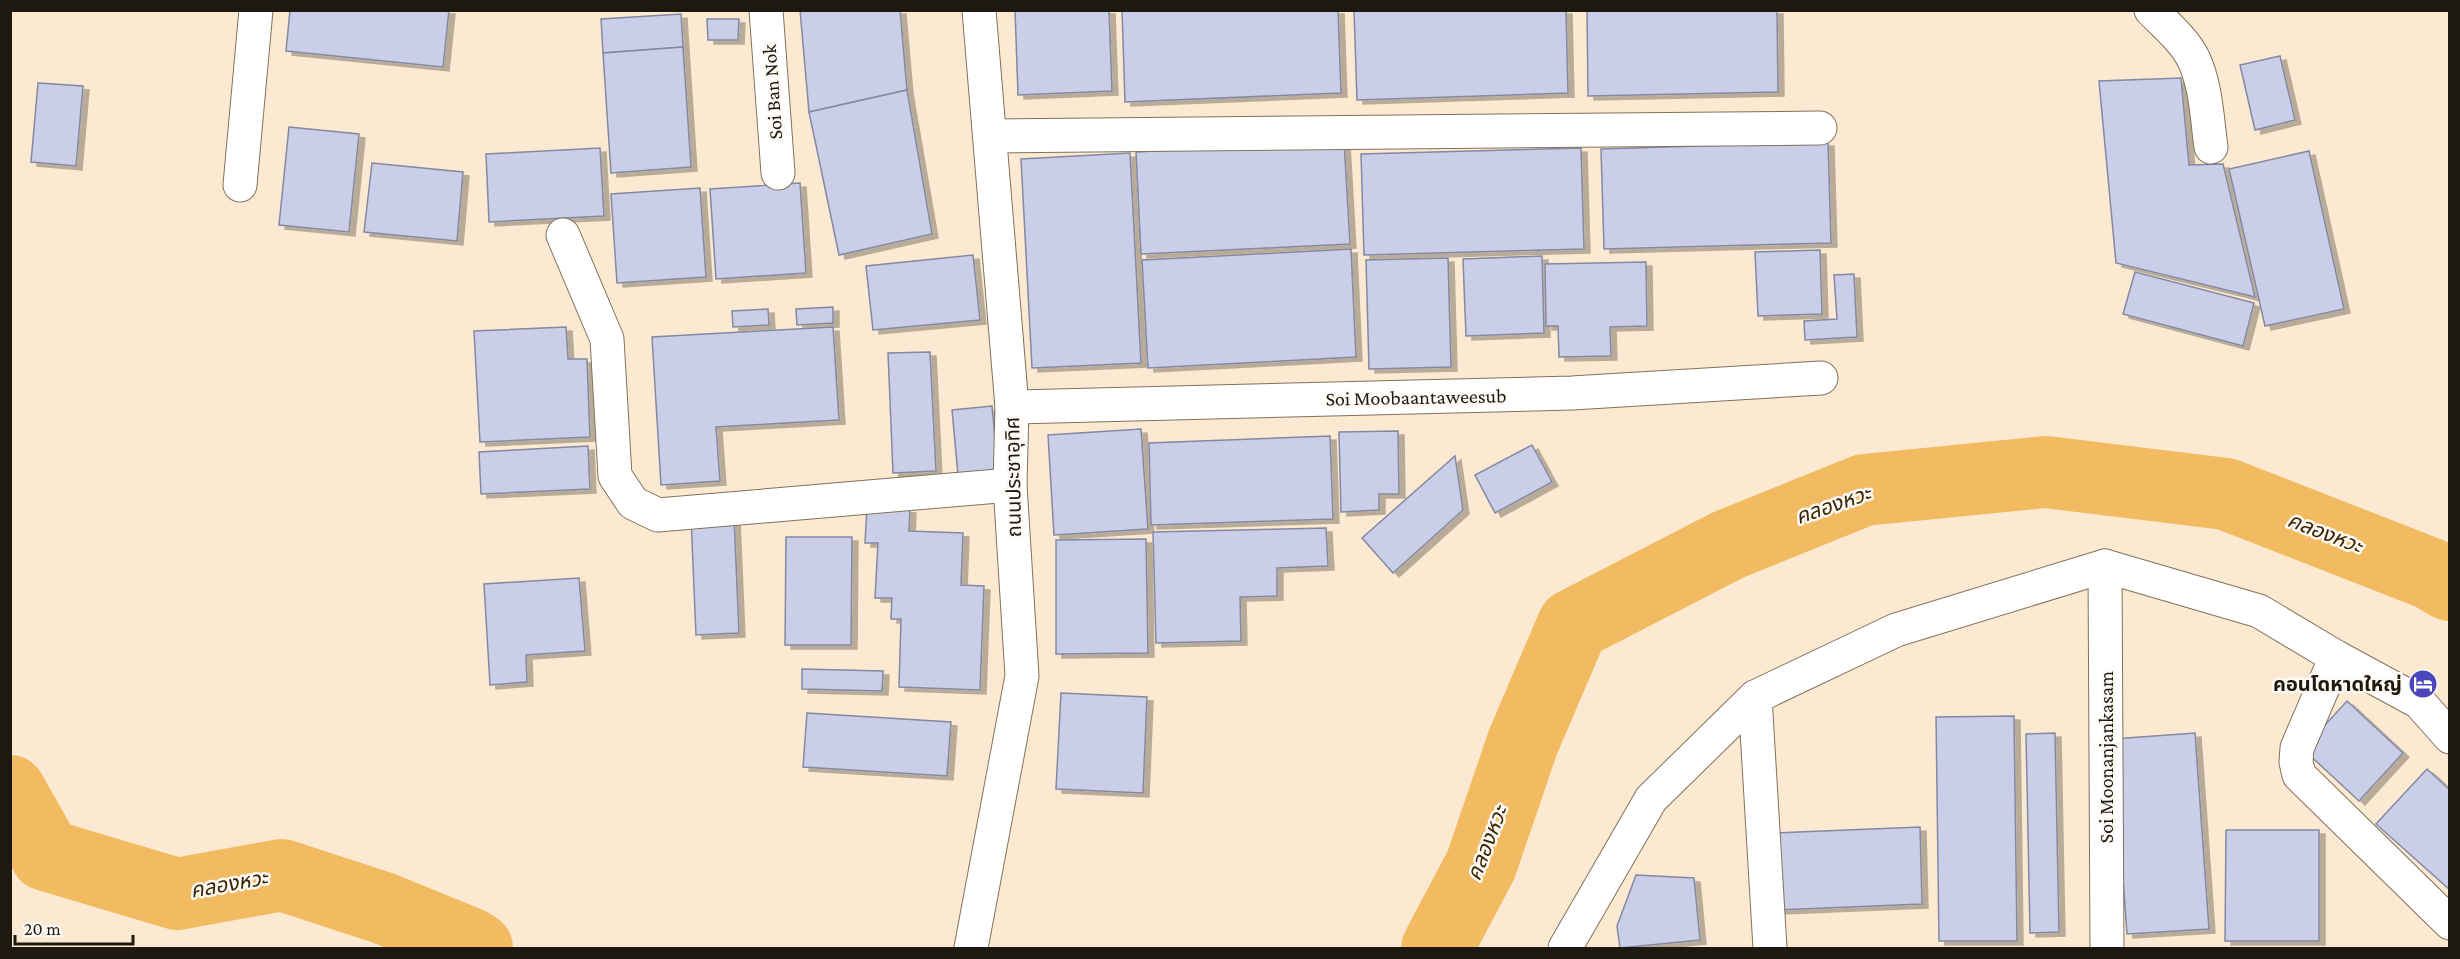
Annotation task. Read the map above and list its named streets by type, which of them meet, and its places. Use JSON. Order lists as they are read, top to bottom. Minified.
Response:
{"streets":{"street":["Soi Ban Nok","Soi Moobaantaweesub","ถนนประชาอุทิศ","Soi Moonanjankasam"]},"crossings":[["Soi Moobaantaweesub","ถนนประชาอุทิศ"]],"water":["คลองหวะ"],"places":{"hotel":["คอนโดหาดใหญ่"]},"scale_bar":"20 m"}
